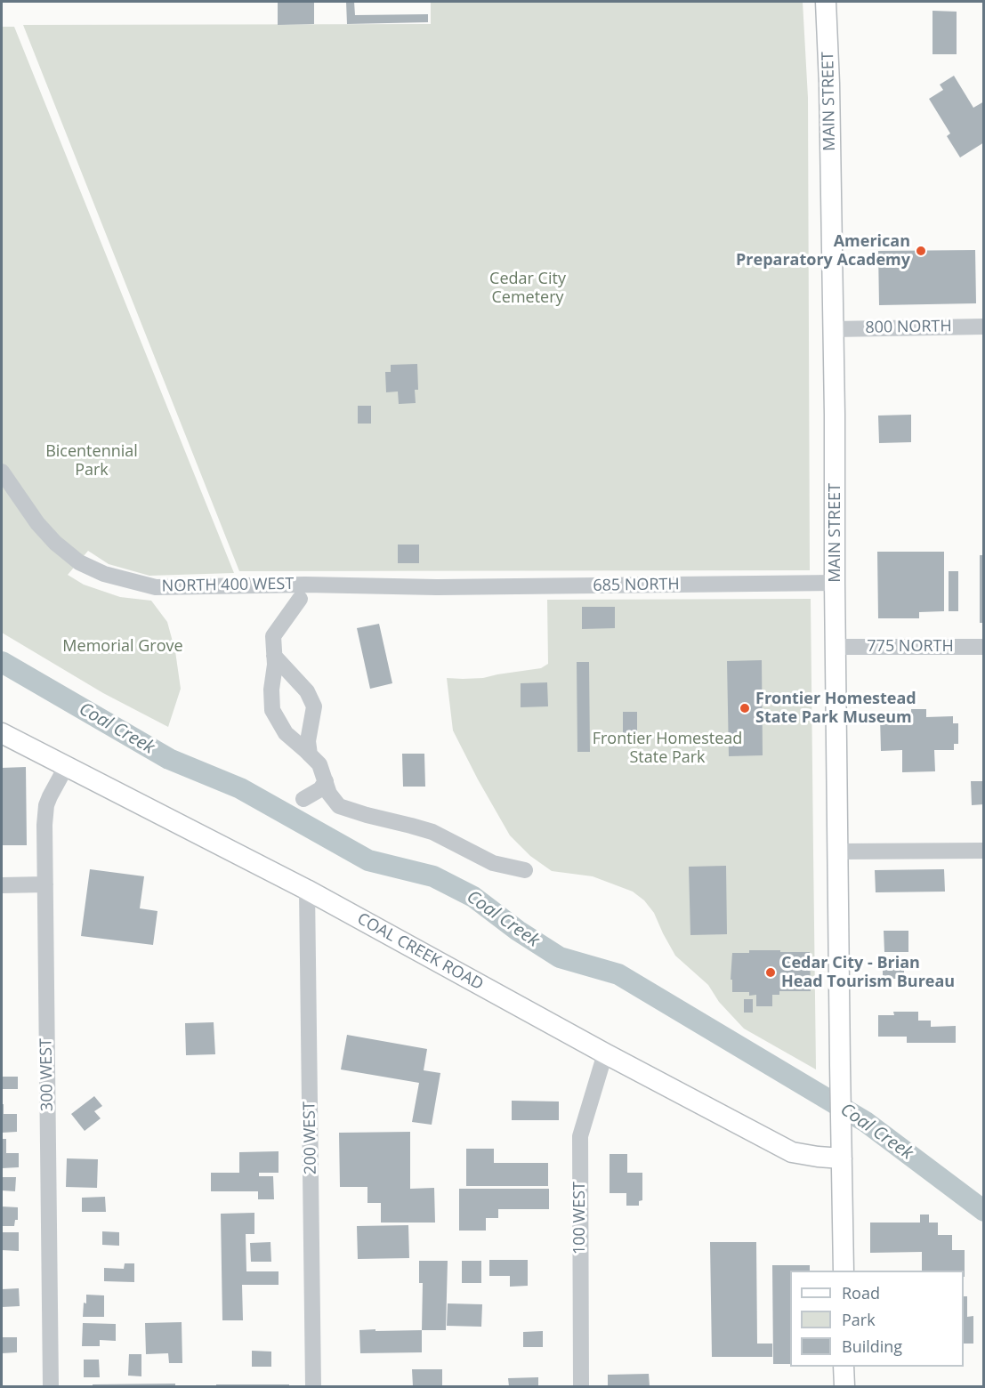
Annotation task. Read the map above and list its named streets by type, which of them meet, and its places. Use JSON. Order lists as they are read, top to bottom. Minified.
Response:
{"streets":{"main road":["MAIN STREET","COAL CREEK ROAD"],"street":["800 NORTH","NORTH 400 WEST","685 NORTH","775 NORTH","300 WEST","200 WEST","100 WEST"]},"crossings":[["MAIN STREET","800 NORTH"],["MAIN STREET","685 NORTH"],["MAIN STREET","775 NORTH"],["MAIN STREET","COAL CREEK ROAD"],["NORTH 400 WEST","685 NORTH"],["COAL CREEK ROAD","300 WEST"],["COAL CREEK ROAD","200 WEST"],["COAL CREEK ROAD","100 WEST"]],"water":["Coal Creek"],"parks":["Cedar City Cemetery","Bicentennial Park","Memorial Grove","Frontier Homestead State Park"],"places":["American Preparatory Academy","Frontier Homestead State Park Museum","Cedar City - Brian Head Tourism Bureau"],"legend":["Road","Park","Building"]}
